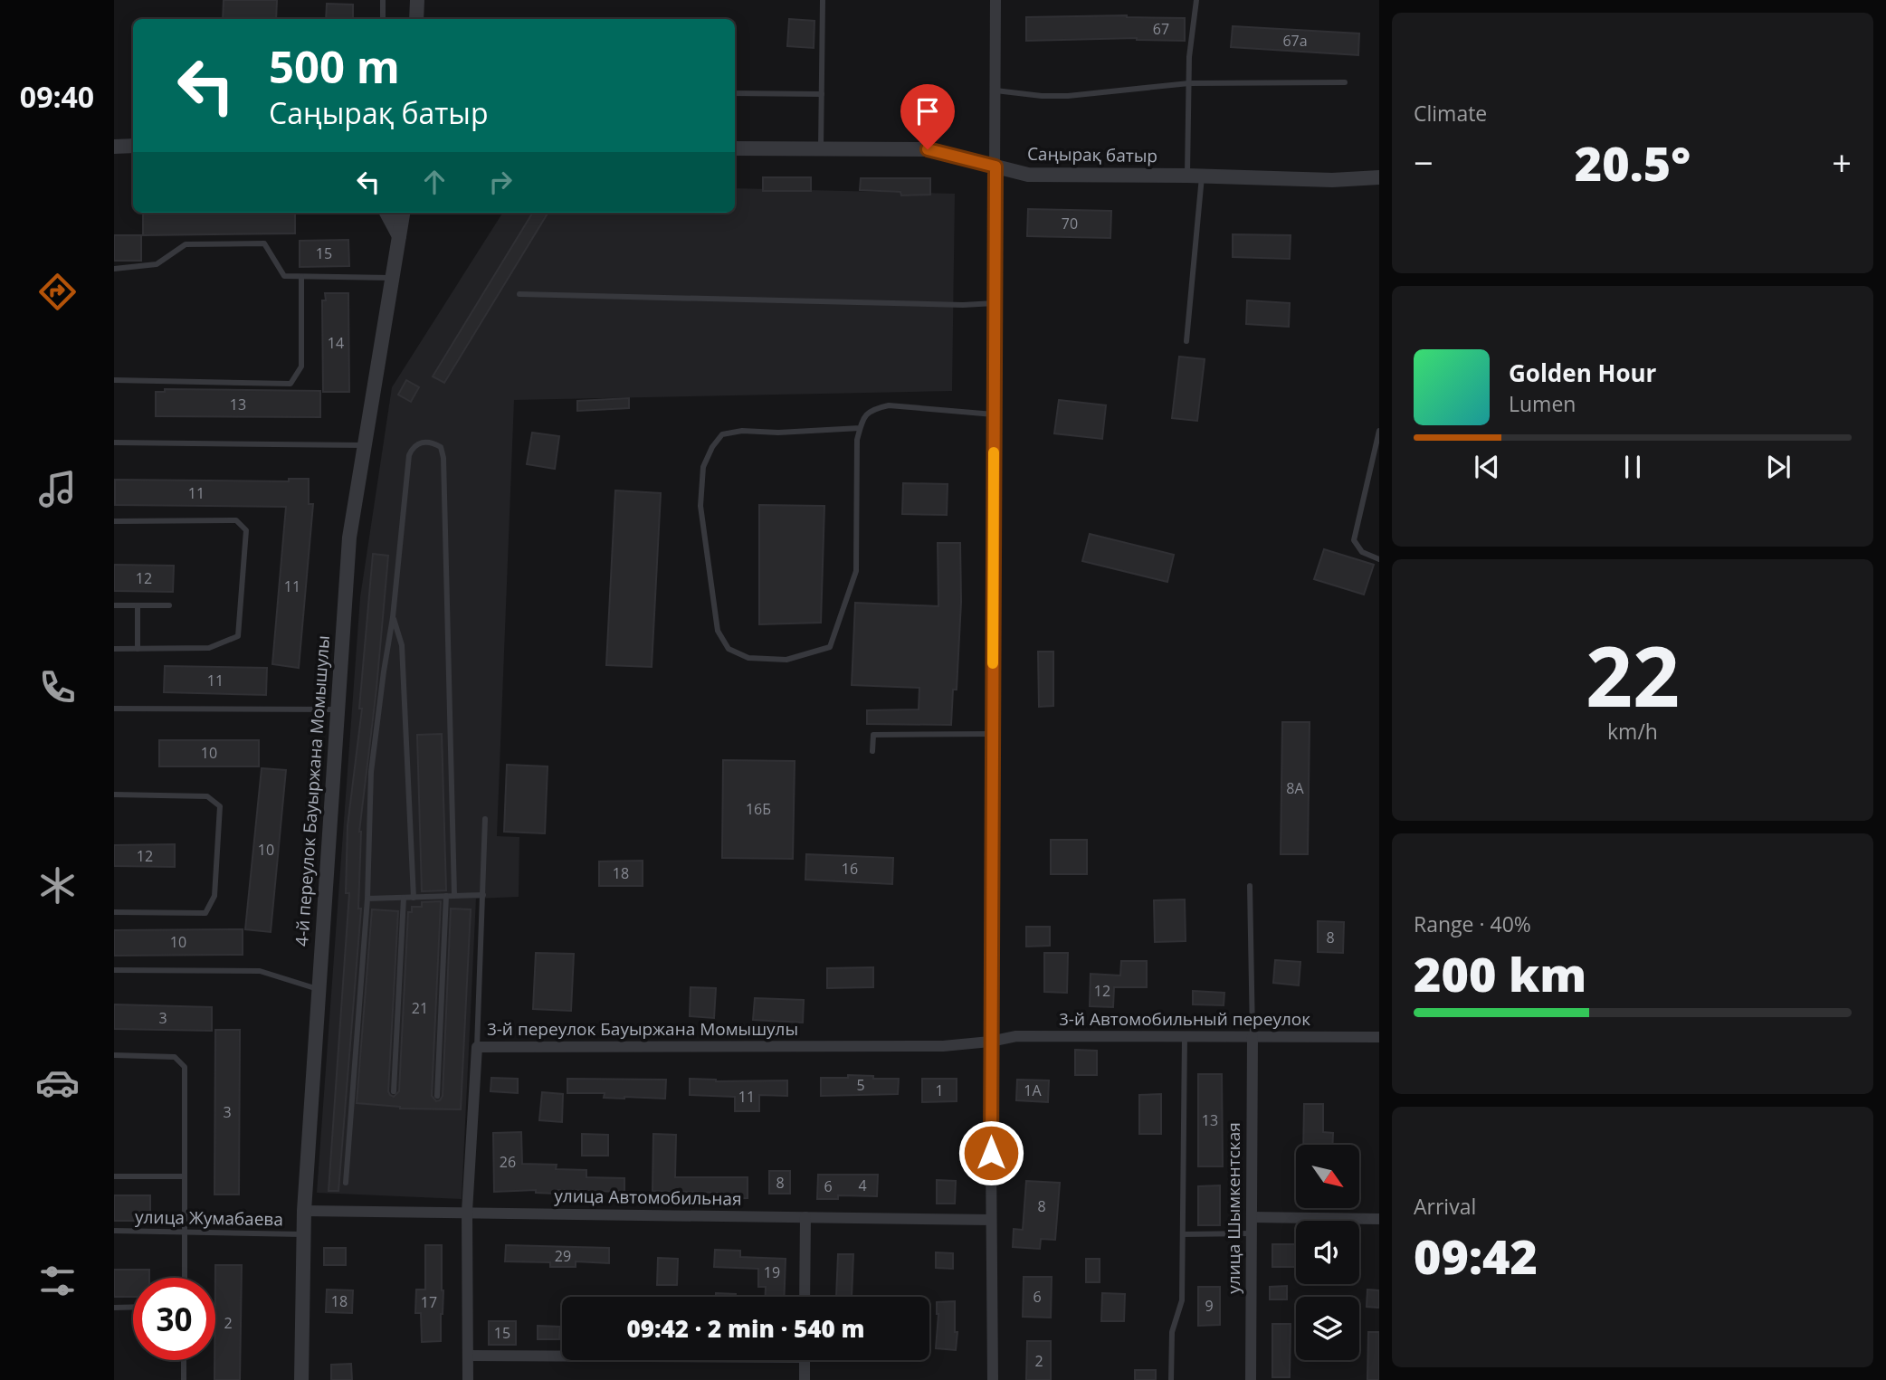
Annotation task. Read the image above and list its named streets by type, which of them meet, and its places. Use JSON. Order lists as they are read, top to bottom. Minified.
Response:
{"streets":{"street":["Саңырақ батыр","4-й переулок Бауыржана Момышулы","3-й Автомобильный переулок","3-й переулок Бауыржана Момышулы","улица Автомобильная","улица Шымкентская"],"lane":["улица Жумабаева"]},"crossings":[["4-й переулок Бауыржана Момышулы","улица Автомобильная"],["4-й переулок Бауыржана Момышулы","улица Жумабаева"],["3-й Автомобильный переулок","3-й переулок Бауыржана Момышулы"],["3-й Автомобильный переулок","улица Шымкентская"],["3-й переулок Бауыржана Момышулы","улица Автомобильная"]],"house_numbers":["67","67а","70","15","14","13","11","12","11","11","10","8А","16Б","10","12","16","18","8","10","12","21","3","5","1","1А","11","3","13","26","8","4","6","8","29","19","6","18","17","9","2","15","2"],"north":"bottom right","page":{"tabs":"09:40","tile":["Climate",["22","km/h"],["Range · 40%","200 km"],["Arrival","09:42"]],"turn":["500 m","Саңырақ батыр"],"heat":["−","20.5°","+"],"song":["Golden Hour","Lumen"],"limit":"30","trip":"09:42 · 2 min · 540 m"}}
